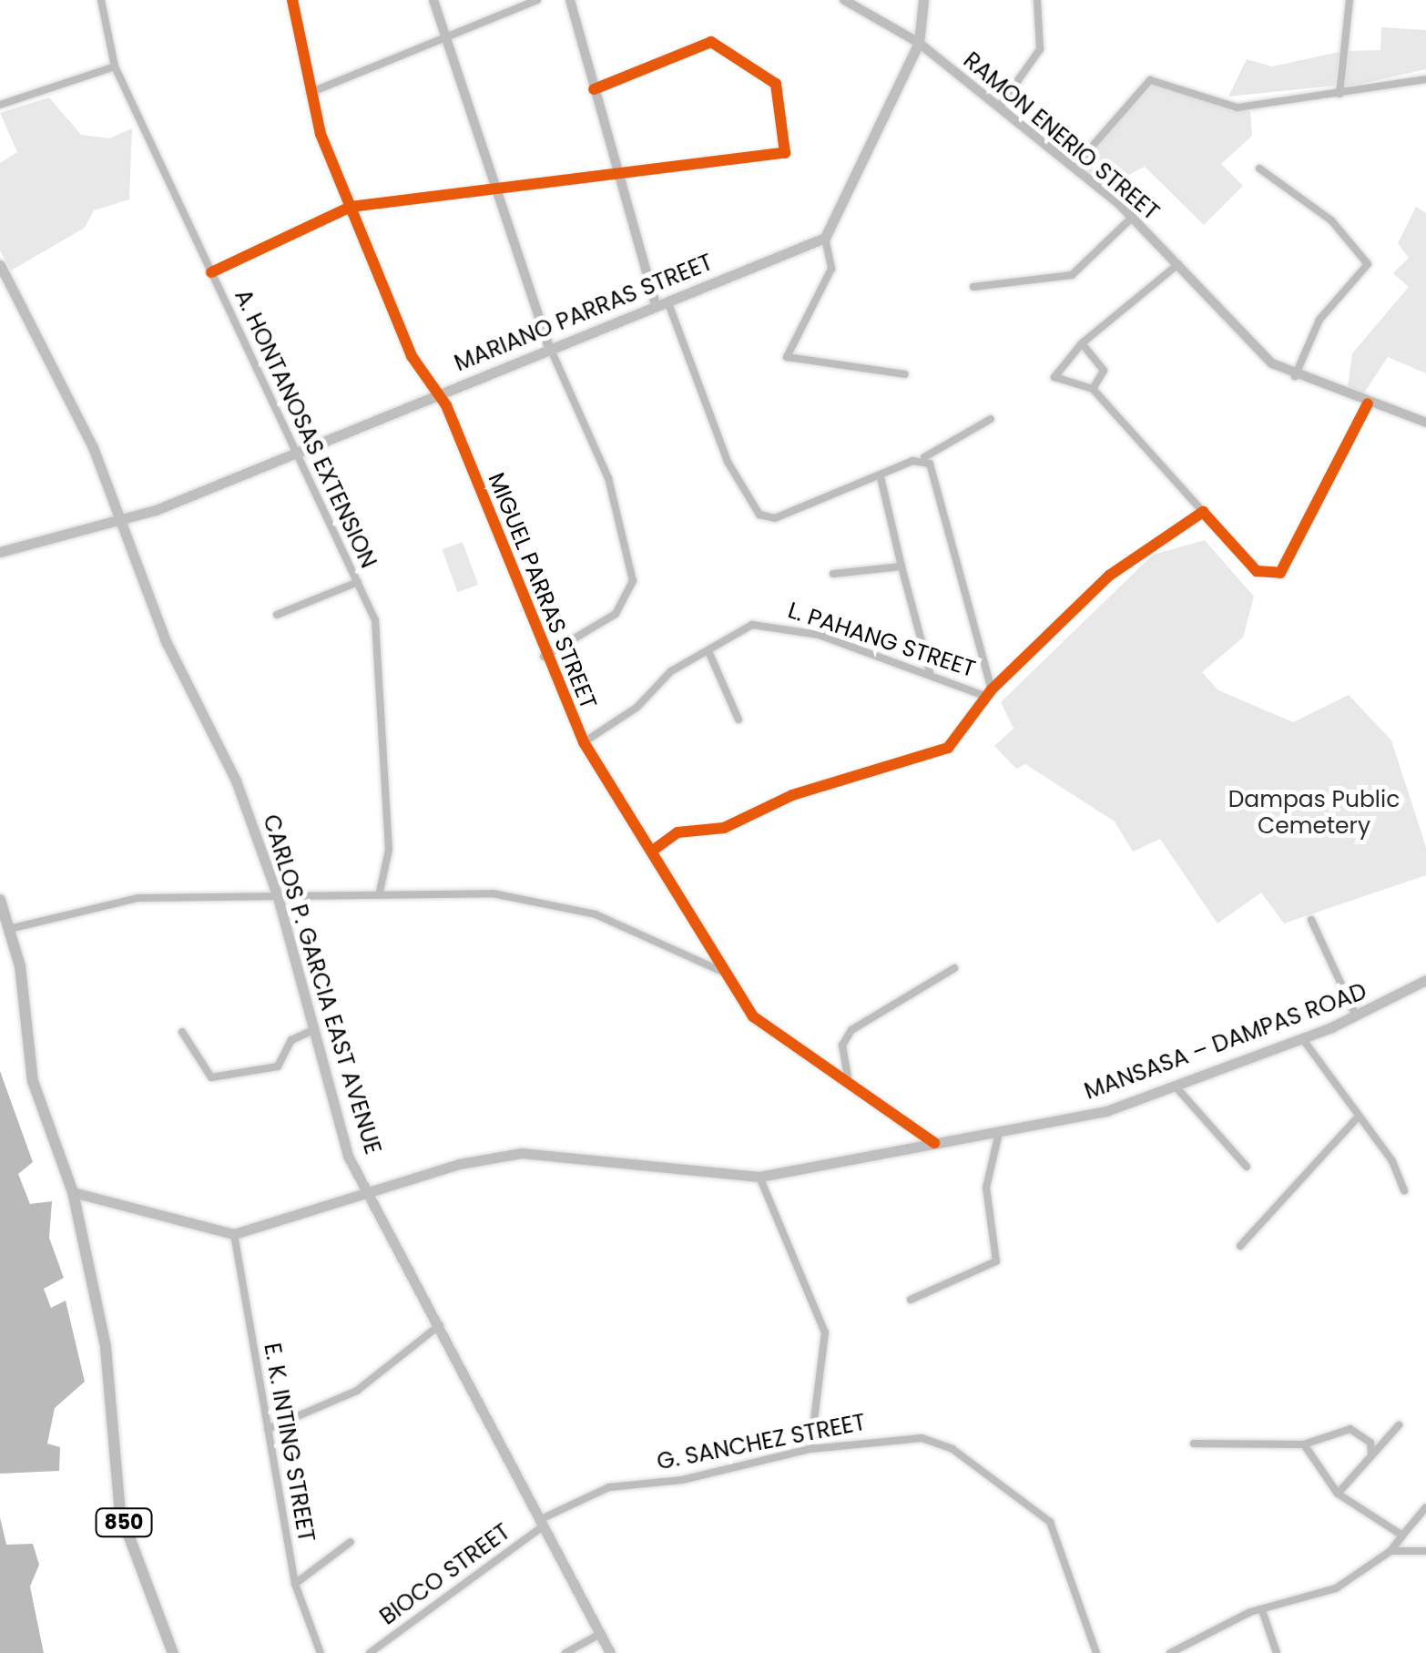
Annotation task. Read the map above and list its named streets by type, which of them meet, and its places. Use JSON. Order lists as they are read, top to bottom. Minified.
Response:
{"streets":{"main road":["MARIANO PARRAS STREET","CARLOS P. GARCIA EAST AVENUE","MANSASA – DAMPAS ROAD","850"],"street":["RAMON ENERIO STREET","A. HONTANOSAS EXTENSION","MIGUEL PARRAS STREET","L. PAHANG STREET","E. K. INTING STREET","G. SANCHEZ STREET","BIOCO STREET"]},"crossings":[["MARIANO PARRAS STREET","A. HONTANOSAS EXTENSION"],["MARIANO PARRAS STREET","MIGUEL PARRAS STREET"],["MARIANO PARRAS STREET","CARLOS P. GARCIA EAST AVENUE"],["MIGUEL PARRAS STREET","L. PAHANG STREET"],["MIGUEL PARRAS STREET","MANSASA – DAMPAS ROAD"],["CARLOS P. GARCIA EAST AVENUE","MANSASA – DAMPAS ROAD"],["CARLOS P. GARCIA EAST AVENUE","G. SANCHEZ STREET"],["CARLOS P. GARCIA EAST AVENUE","BIOCO STREET"],["MANSASA – DAMPAS ROAD","E. K. INTING STREET"],["G. SANCHEZ STREET","BIOCO STREET"]],"parks":["Dampas Public Cemetery"]}
